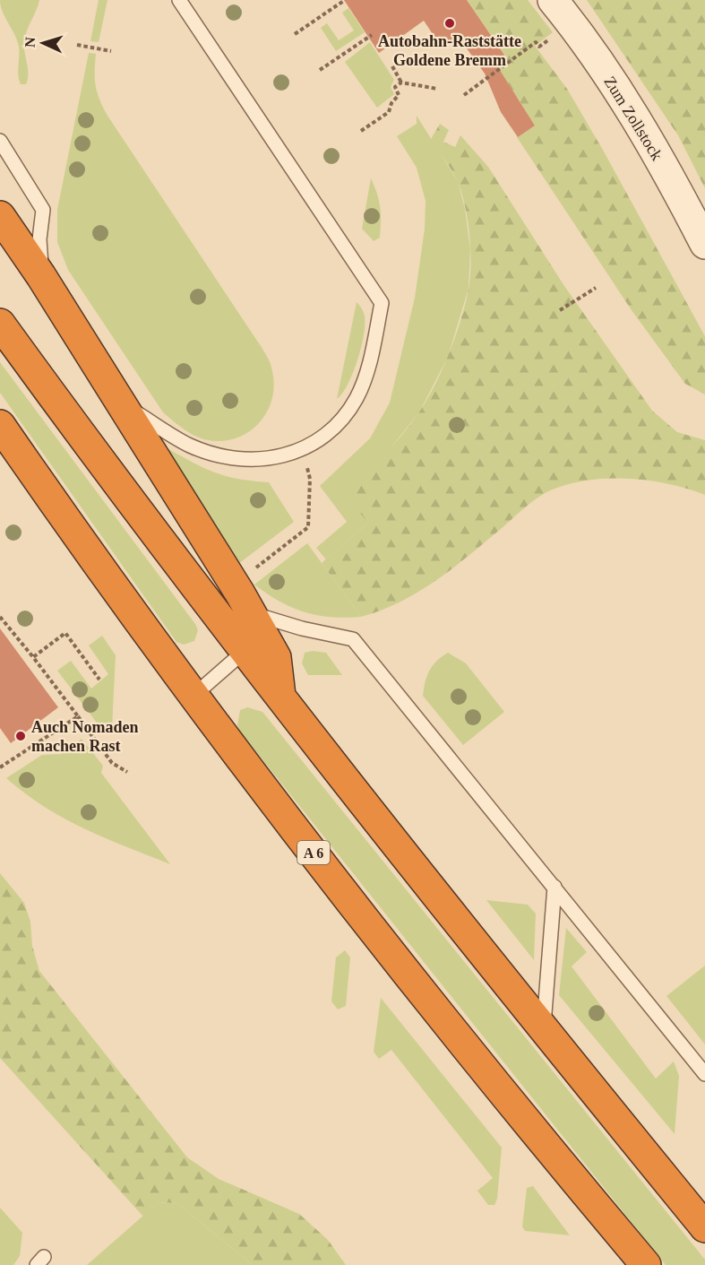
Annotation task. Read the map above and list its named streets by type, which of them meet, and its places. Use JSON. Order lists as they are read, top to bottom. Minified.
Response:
{"streets":{"highway":["A 6"],"street":["Zum Zollstock"]},"places":["Autobahn-Raststätte Goldene Bremm","Auch Nomaden machen Rast"],"north":"left"}
